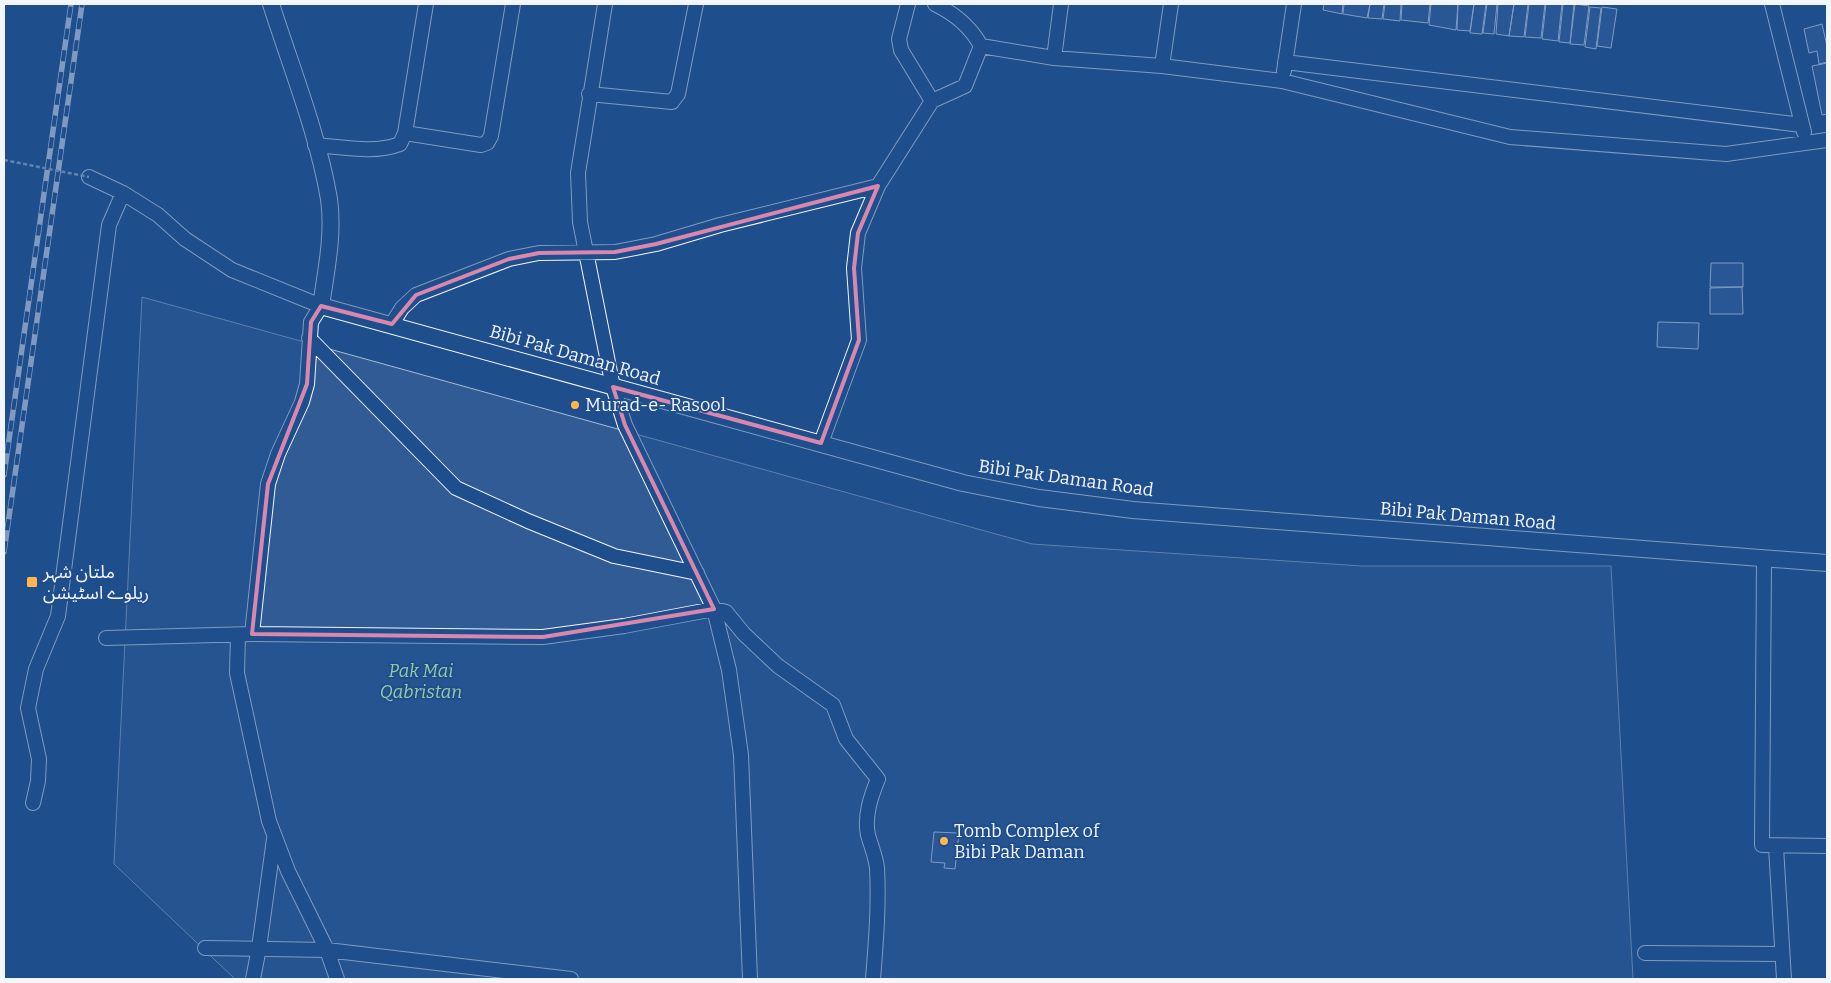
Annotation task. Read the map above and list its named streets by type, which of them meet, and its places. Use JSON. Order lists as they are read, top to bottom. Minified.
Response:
{"streets":{"street":["Bibi Pak Daman Road"]},"parks":["Pak Mai Qabristan"],"places":{"other":["Murad-e- Rasool","Tomb Complex of Bibi Pak Daman"],"transit":["ملتان شہر ریلوے اسٹیشن"]}}
